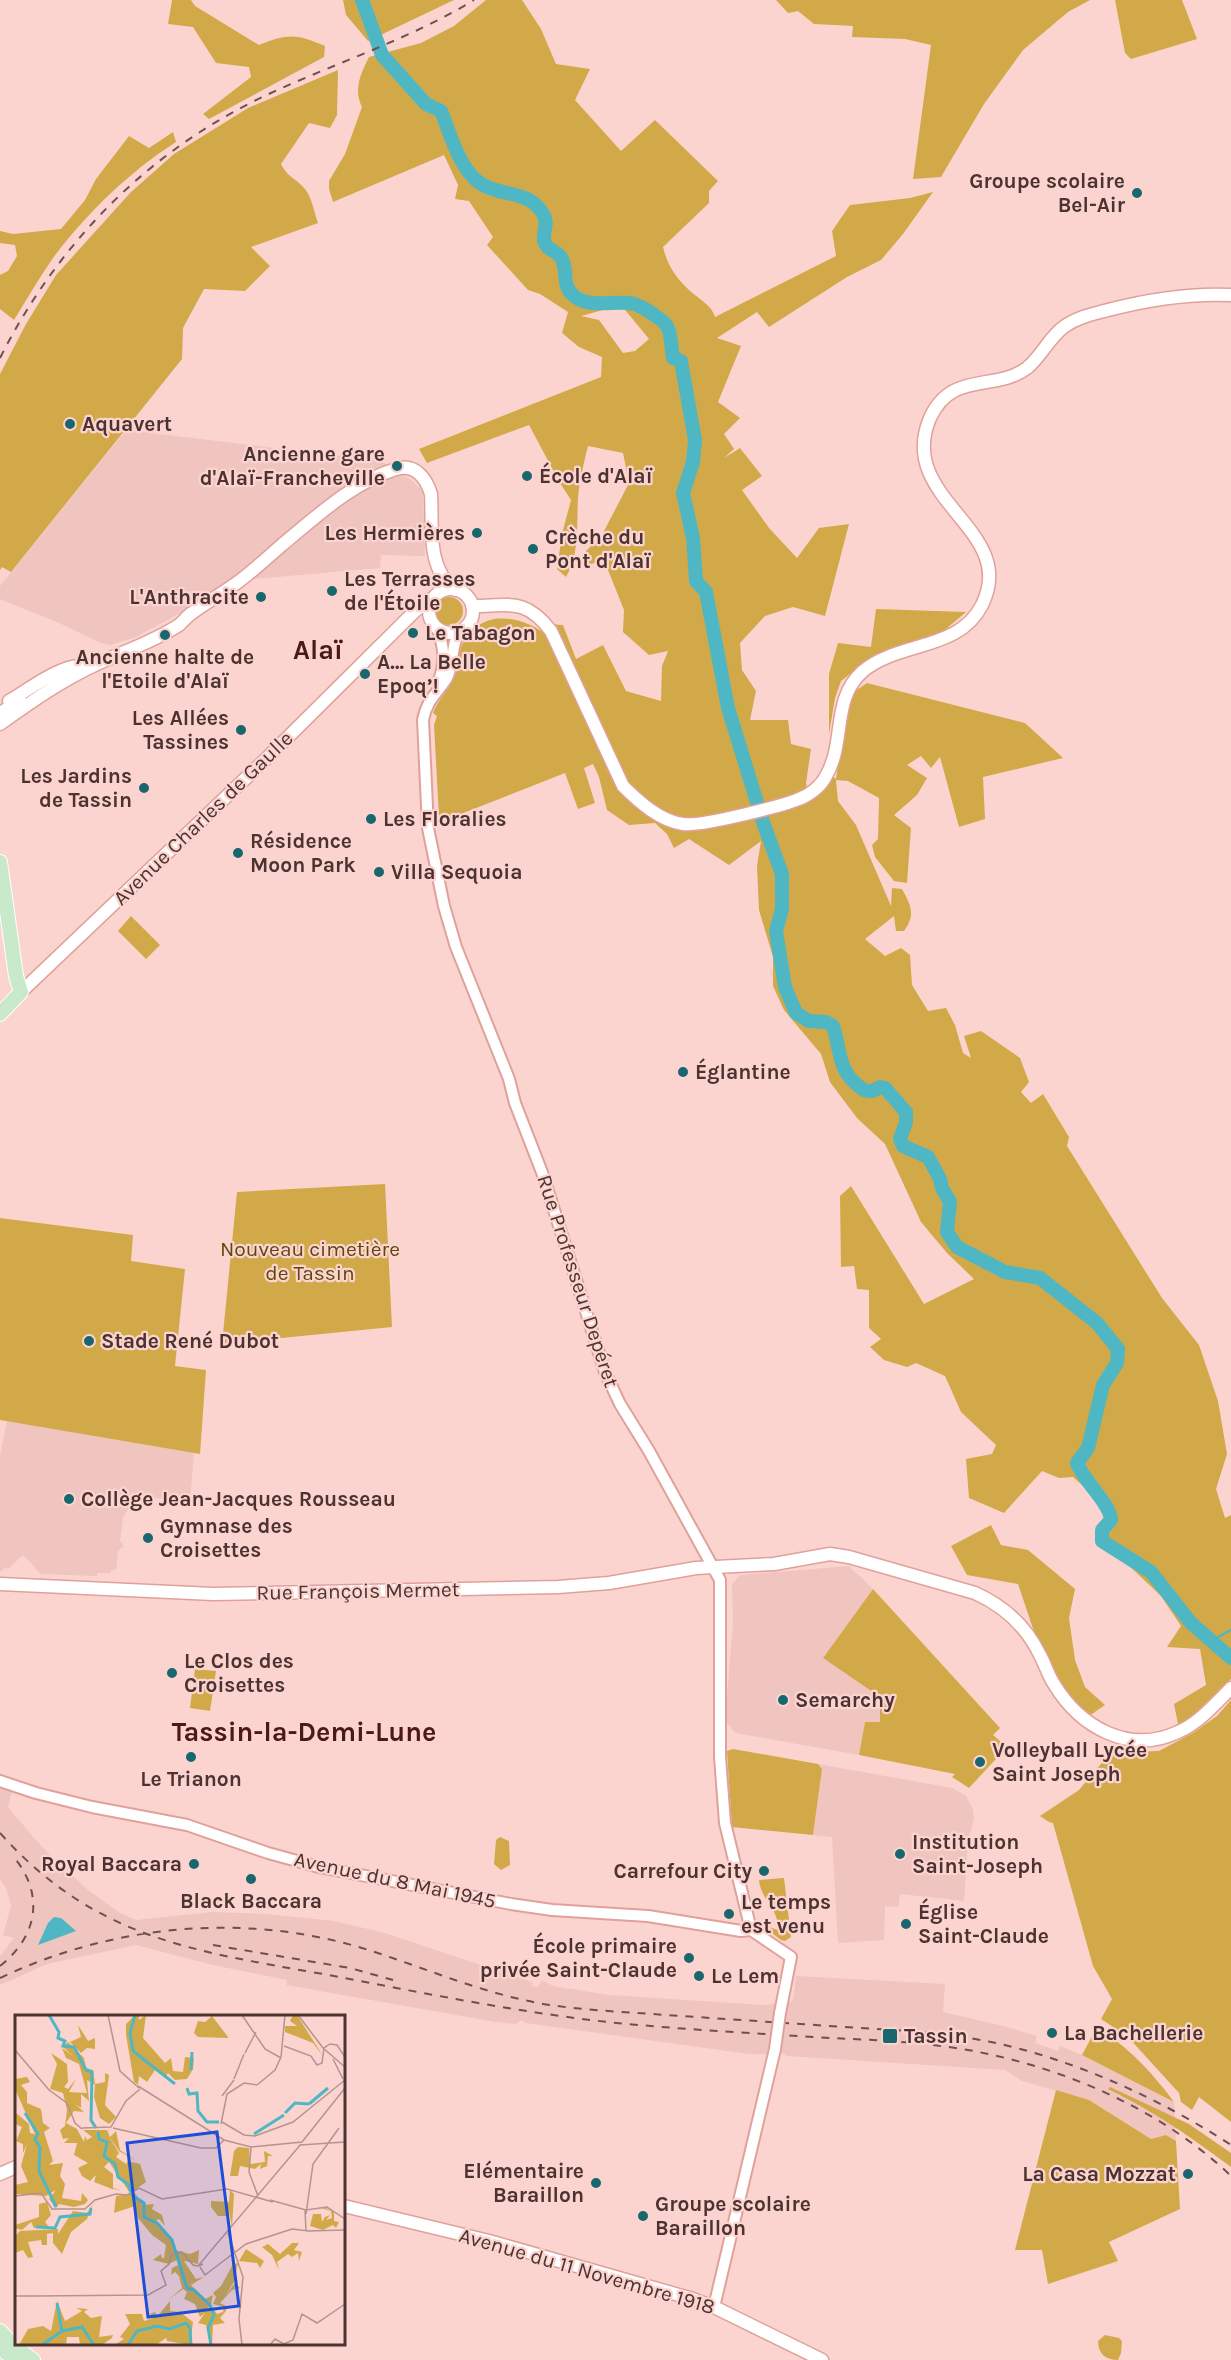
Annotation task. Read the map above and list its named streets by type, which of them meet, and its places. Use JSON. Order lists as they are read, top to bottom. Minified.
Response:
{"streets":{"main road":["Avenue Charles de Gaulle","Rue François Mermet","Avenue du 11 Novembre 1918"],"street":["Rue Professeur Depéret","Avenue du 8 Mai 1945"]},"crossings":[["Avenue Charles de Gaulle","Rue Professeur Depéret"],["Rue Professeur Depéret","Rue François Mermet"],["Rue Professeur Depéret","Avenue du 8 Mai 1945"],["Avenue du 8 Mai 1945","Avenue du 11 Novembre 1918"]],"districts":["Alaï","Tassin-la-Demi-Lune"],"parks":["Nouveau cimetière de Tassin"],"places":{"other":["Groupe scolaire Bel-Air","Aquavert","Ancienne gare d'Alaï-Francheville","École d'Alaï","Les Hermières","Crèche du Pont d'Alaï","Les Terrasses de l'Étoile","L'Anthracite","Le Tabagon","Ancienne halte de l'Etoile d'Alaï","A… La Belle Epoq’!","Les Allées Tassines","Les Jardins de Tassin","Les Floralies","Résidence Moon Park","Villa Sequoia","Églantine","Stade René Dubot","Collège Jean-Jacques Rousseau","Gymnase des Croisettes","Le Clos des Croisettes","Semarchy","Le Trianon","Volleyball Lycée Saint Joseph","Institution Saint-Joseph","Royal Baccara","Carrefour City","Black Baccara","Le temps est venu","Église Saint-Claude","École primaire privée Saint-Claude","Le Lem","La Bachellerie","La Casa Mozzat","Elémentaire Baraillon","Groupe scolaire Baraillon"],"transit":["Tassin"]}}
